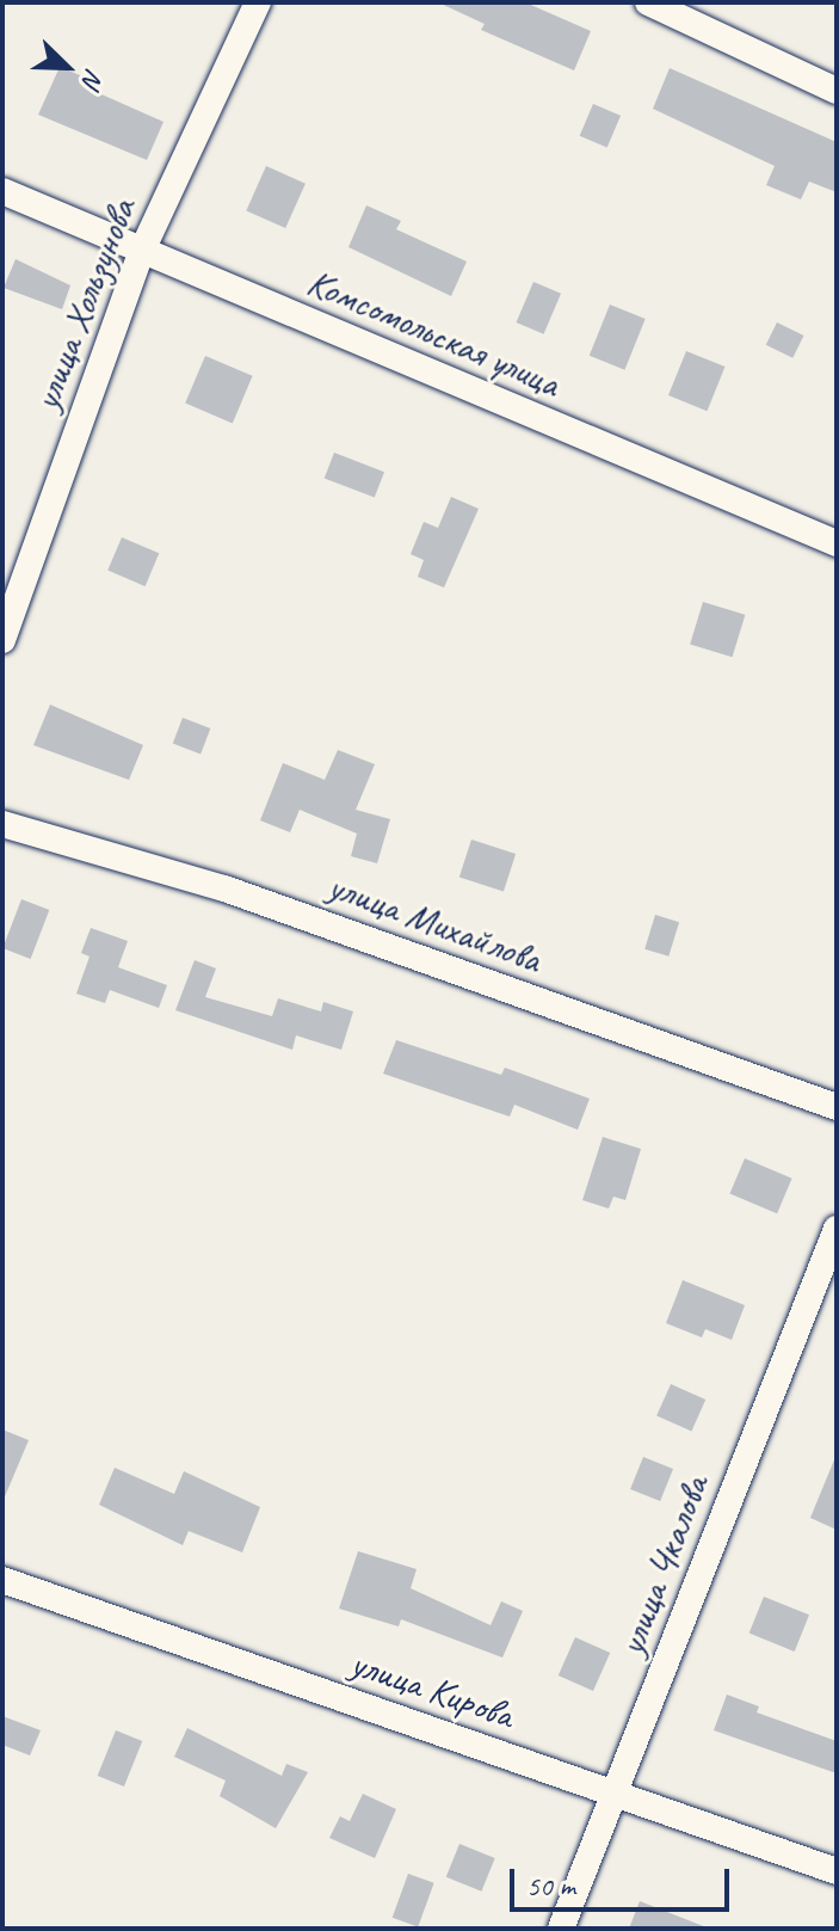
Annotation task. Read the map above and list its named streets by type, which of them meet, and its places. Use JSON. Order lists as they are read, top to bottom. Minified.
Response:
{"streets":{"street":["улица Хользунова","Комсомольская улица","улица Михайлова","улица Чкалова","улица Кирова"]},"crossings":[["улица Хользунова","Комсомольская улица"],["улица Чкалова","улица Кирова"]],"scale_bar":"50 m","north":"bottom right"}
